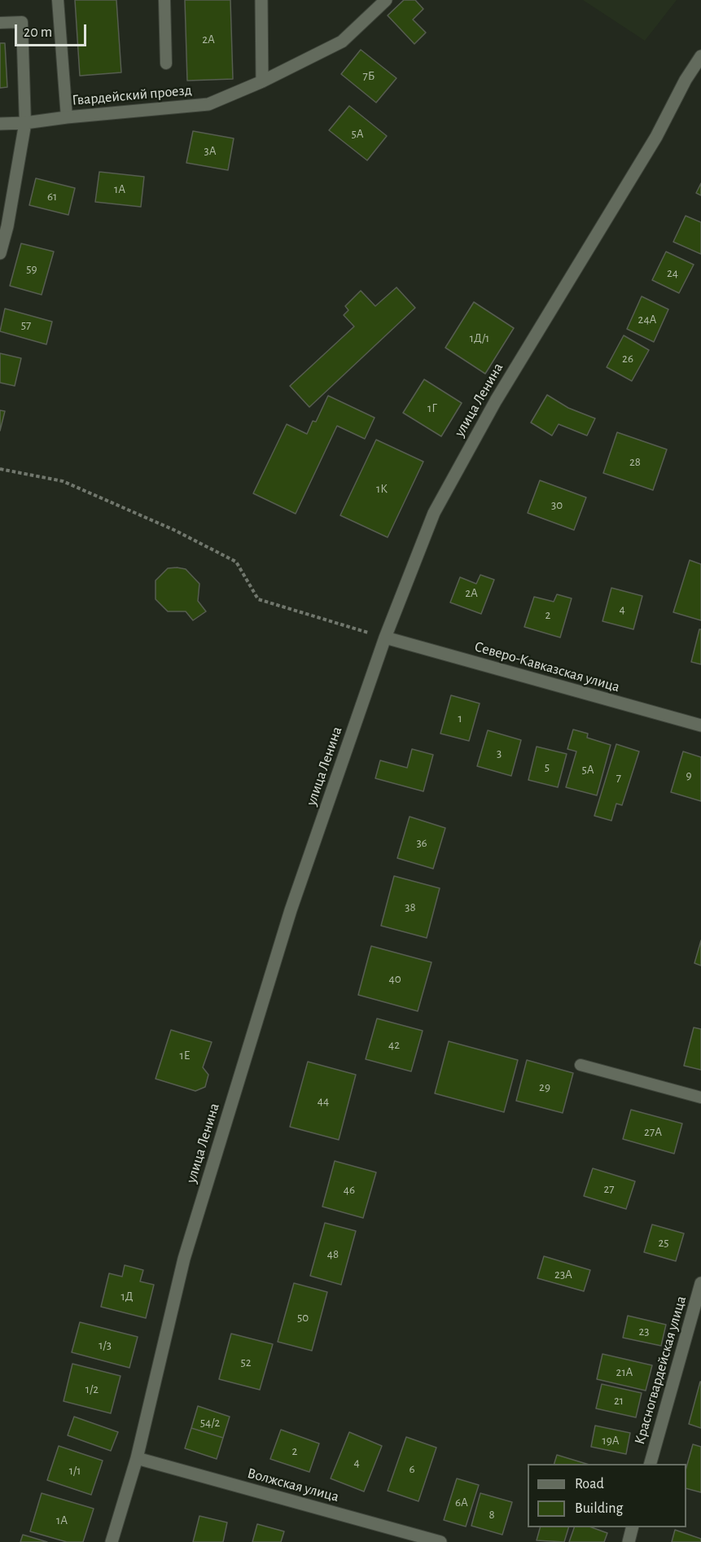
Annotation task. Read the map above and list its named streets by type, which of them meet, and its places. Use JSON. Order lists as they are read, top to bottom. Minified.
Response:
{"streets":{"street":["Гвардейский проезд","улица Ленина","Северо-Кавказская улица","Красногвардейская улица","Волжская улица"]},"crossings":[["улица Ленина","Северо-Кавказская улица"],["улица Ленина","Волжская улица"]],"house_numbers":["2А","7Б","5А","3А","1А","61","59","24","24А","57","1Д/1","26","1Г","28","1К","30","2А","4","2","1","3","5","5А","9","7","36","38","40","42","1Е","29","44","27А","27","46","25","48","23А","1Д","50","23","1/3","52","21А","1/2","21","54/2","19А","2","4","6","1/1","6А","8","1А"],"legend":["Road","Building"],"scale_bar":"20 m"}
